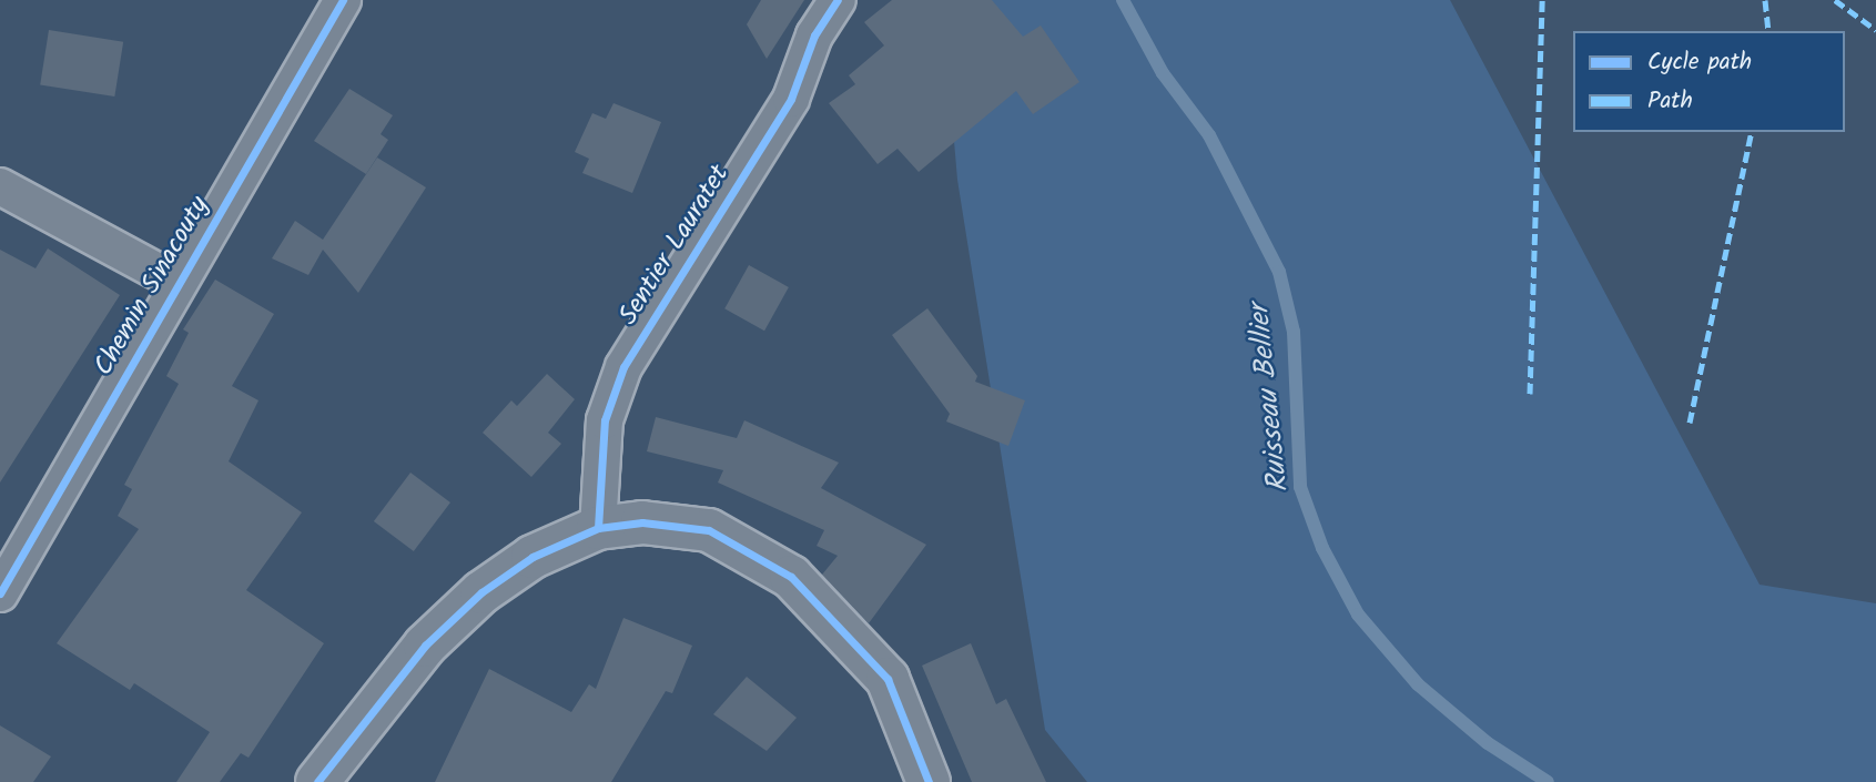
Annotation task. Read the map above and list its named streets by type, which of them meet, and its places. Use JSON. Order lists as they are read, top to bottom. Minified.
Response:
{"streets":{"street":["Sentier Lauratet","Chemin Sinacouty"]},"water":["Ruisseau Bellier"],"legend":["Cycle path","Path"]}
